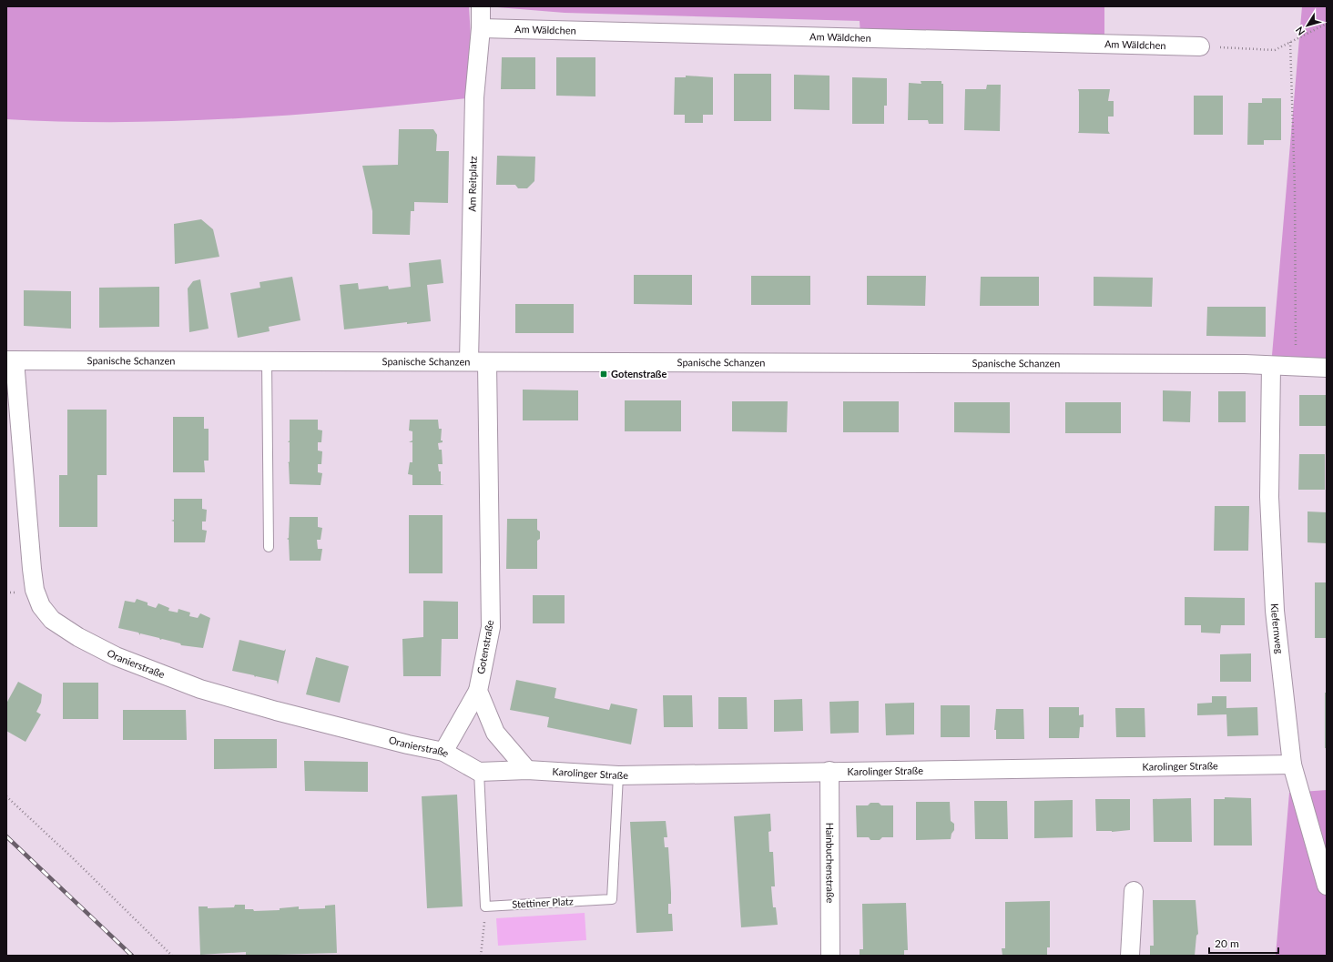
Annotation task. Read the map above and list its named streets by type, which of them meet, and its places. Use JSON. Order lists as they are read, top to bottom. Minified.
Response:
{"streets":{"street":["Am Wäldchen","Am Reitplatz","Spanische Schanzen","Kiefernweg","Gotenstraße","Oranierstraße","Karolinger Straße","Hainbuchenstraße"],"lane":["Stettiner Platz"]},"crossings":[["Am Wäldchen","Am Reitplatz"],["Am Reitplatz","Spanische Schanzen"],["Spanische Schanzen","Kiefernweg"],["Spanische Schanzen","Gotenstraße"],["Spanische Schanzen","Oranierstraße"],["Kiefernweg","Karolinger Straße"],["Gotenstraße","Oranierstraße"],["Oranierstraße","Karolinger Straße"],["Karolinger Straße","Hainbuchenstraße"],["Karolinger Straße","Stettiner Platz"]],"places":{"transit":["Gotenstraße"]},"scale_bar":"20 m","north":"bottom left"}
